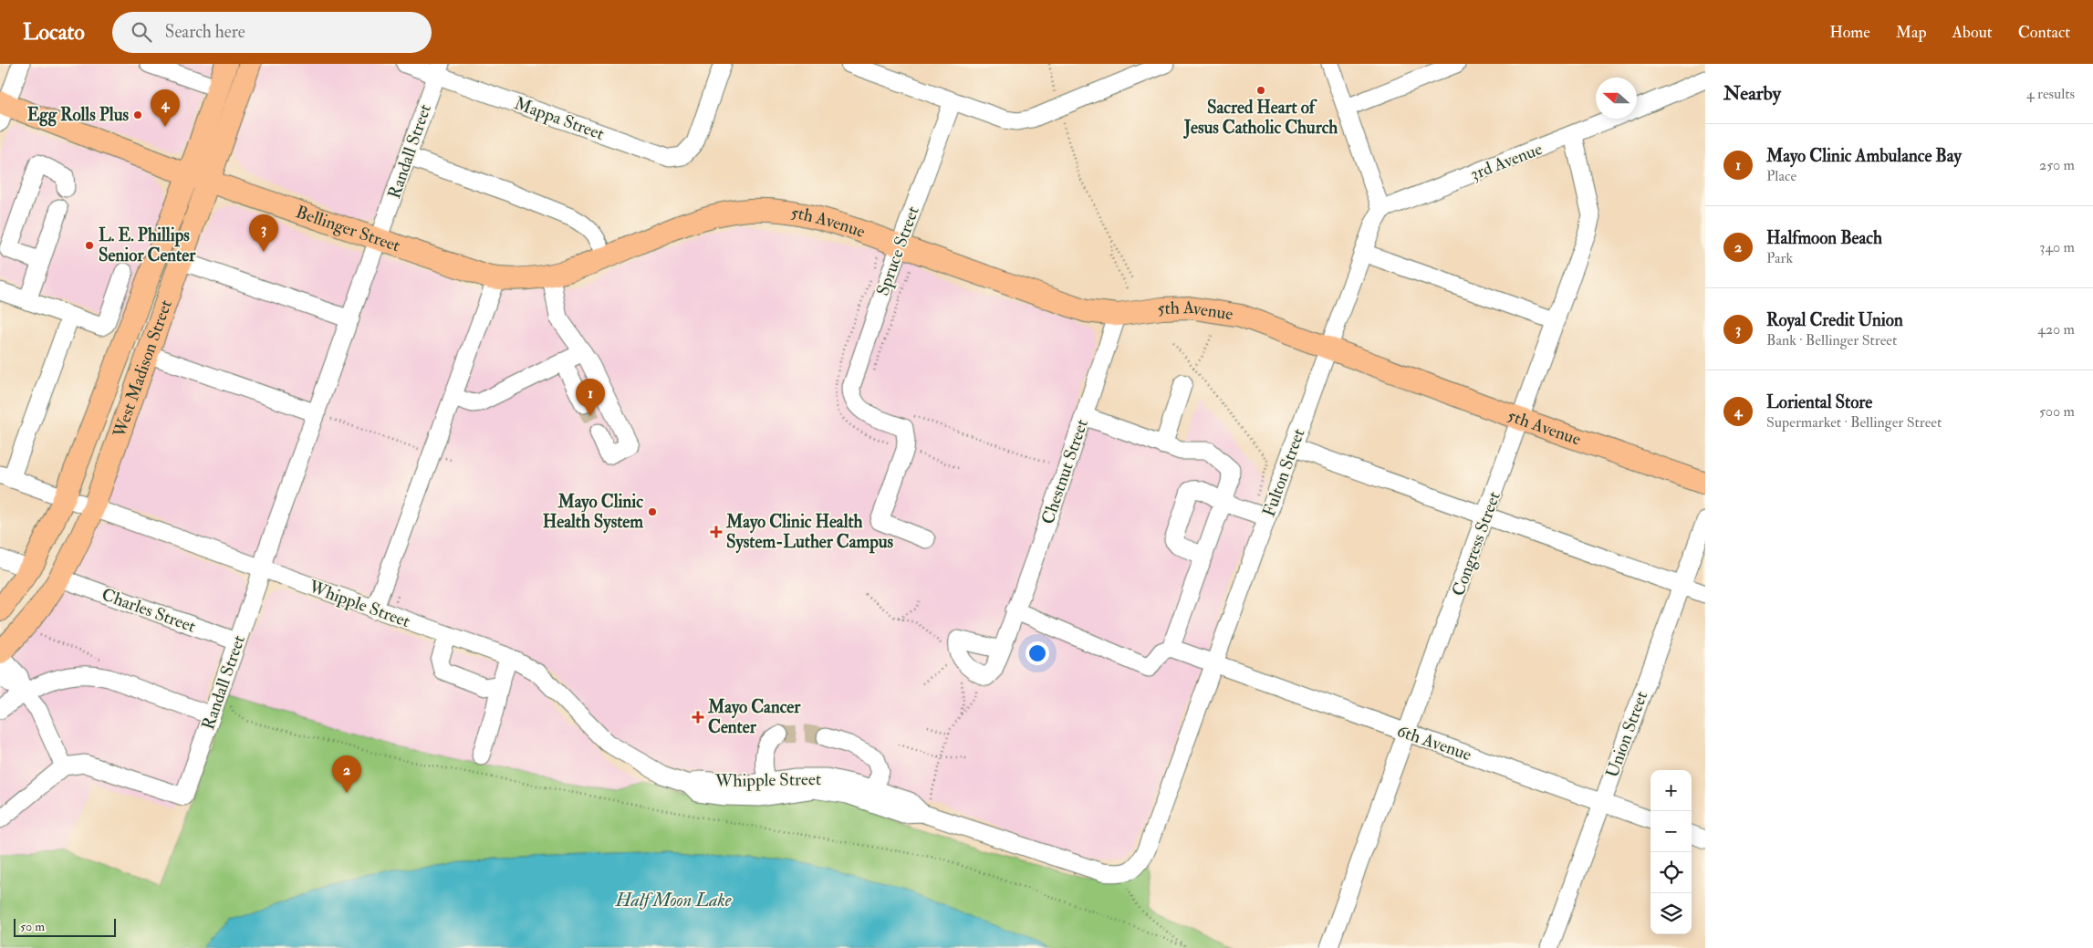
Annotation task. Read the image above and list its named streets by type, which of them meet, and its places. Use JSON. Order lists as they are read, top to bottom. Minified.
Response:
{"streets":{"main road":["5th Avenue","Bellinger Street","West Madison Street"],"street":["Mappa Street","Randall Street","3rd Avenue","Spruce Street","Chestnut Street","Fulton Street","Congress Street","Whipple Street","Charles Street","Union Street","6th Avenue"]},"crossings":[["Mappa Street","Randall Street"],["Randall Street","Bellinger Street"],["Randall Street","Whipple Street"],["Randall Street","Charles Street"],["3rd Avenue","Fulton Street"],["3rd Avenue","Congress Street"],["5th Avenue","Bellinger Street"],["5th Avenue","Spruce Street"],["5th Avenue","Chestnut Street"],["5th Avenue","Fulton Street"],["5th Avenue","Congress Street"],["Bellinger Street","West Madison Street"],["West Madison Street","Whipple Street"],["West Madison Street","Charles Street"],["Fulton Street","Whipple Street"],["Fulton Street","6th Avenue"],["Congress Street","6th Avenue"],["Union Street","6th Avenue"]],"water":["Half Moon Lake"],"places":{"other":["Sacred Heart of Jesus Catholic Church","Egg Rolls Plus","L. E. Phillips Senior Center","Mayo Clinic Health System"],"health":["Mayo Clinic Health System-Luther Campus","Mayo Cancer Center"]},"scale_bar":"50 m","north":"left","page":{"header":"Locato","search":"Search here","nav":["Home","Map","About","Contact"],"heading":["Nearby","4 results"],"pins":["4","3","1","2"],"list":[{"mark":"1","name":"Mayo Clinic Ambulance Bay","note":"Place","value":"250 m"},{"mark":"2","name":"Halfmoon Beach","note":"Park","value":"340 m"},{"mark":"3","name":"Royal Credit Union","note":"Bank · Bellinger Street","value":"420 m"},{"mark":"4","name":"Loriental Store","note":"Supermarket · Bellinger Street","value":"500 m"}],"map_buttons":["+","−"],"scale":"50 m"}}
